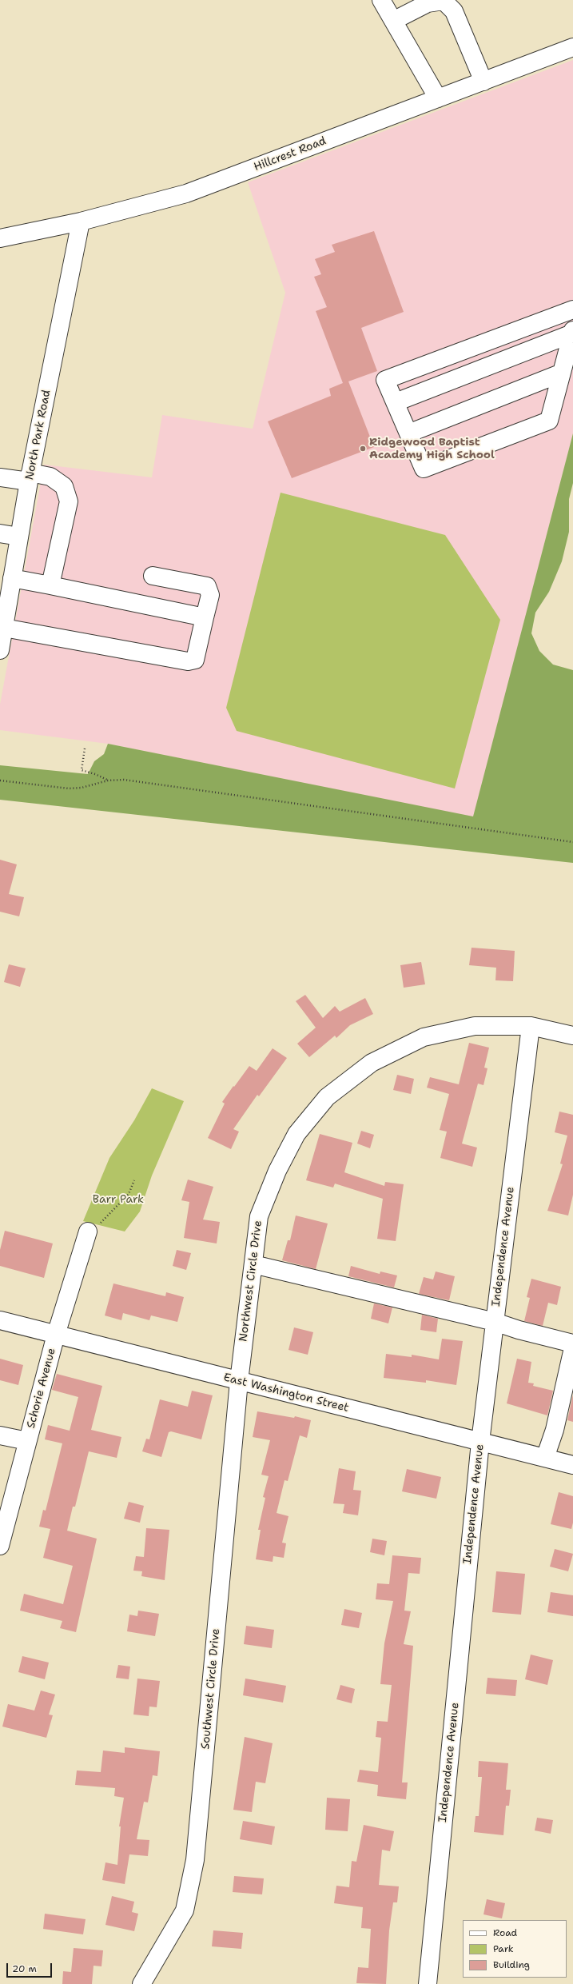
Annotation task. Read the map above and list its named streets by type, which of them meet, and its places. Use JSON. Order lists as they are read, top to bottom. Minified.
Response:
{"streets":{"street":["Hillcrest Road","North Park Road","Independence Avenue","Northwest Circle Drive","Schorie Avenue","East Washington Street","Southwest Circle Drive"]},"crossings":[["Hillcrest Road","North Park Road"],["Independence Avenue","Northwest Circle Drive"],["Independence Avenue","East Washington Street"],["Northwest Circle Drive","East Washington Street"],["Northwest Circle Drive","Southwest Circle Drive"],["Schorie Avenue","East Washington Street"],["East Washington Street","Southwest Circle Drive"]],"parks":["Barr Park"],"places":["Ridgewood Baptist Academy High School"],"legend":["Road","Park","Building"],"scale_bar":"20 m"}
